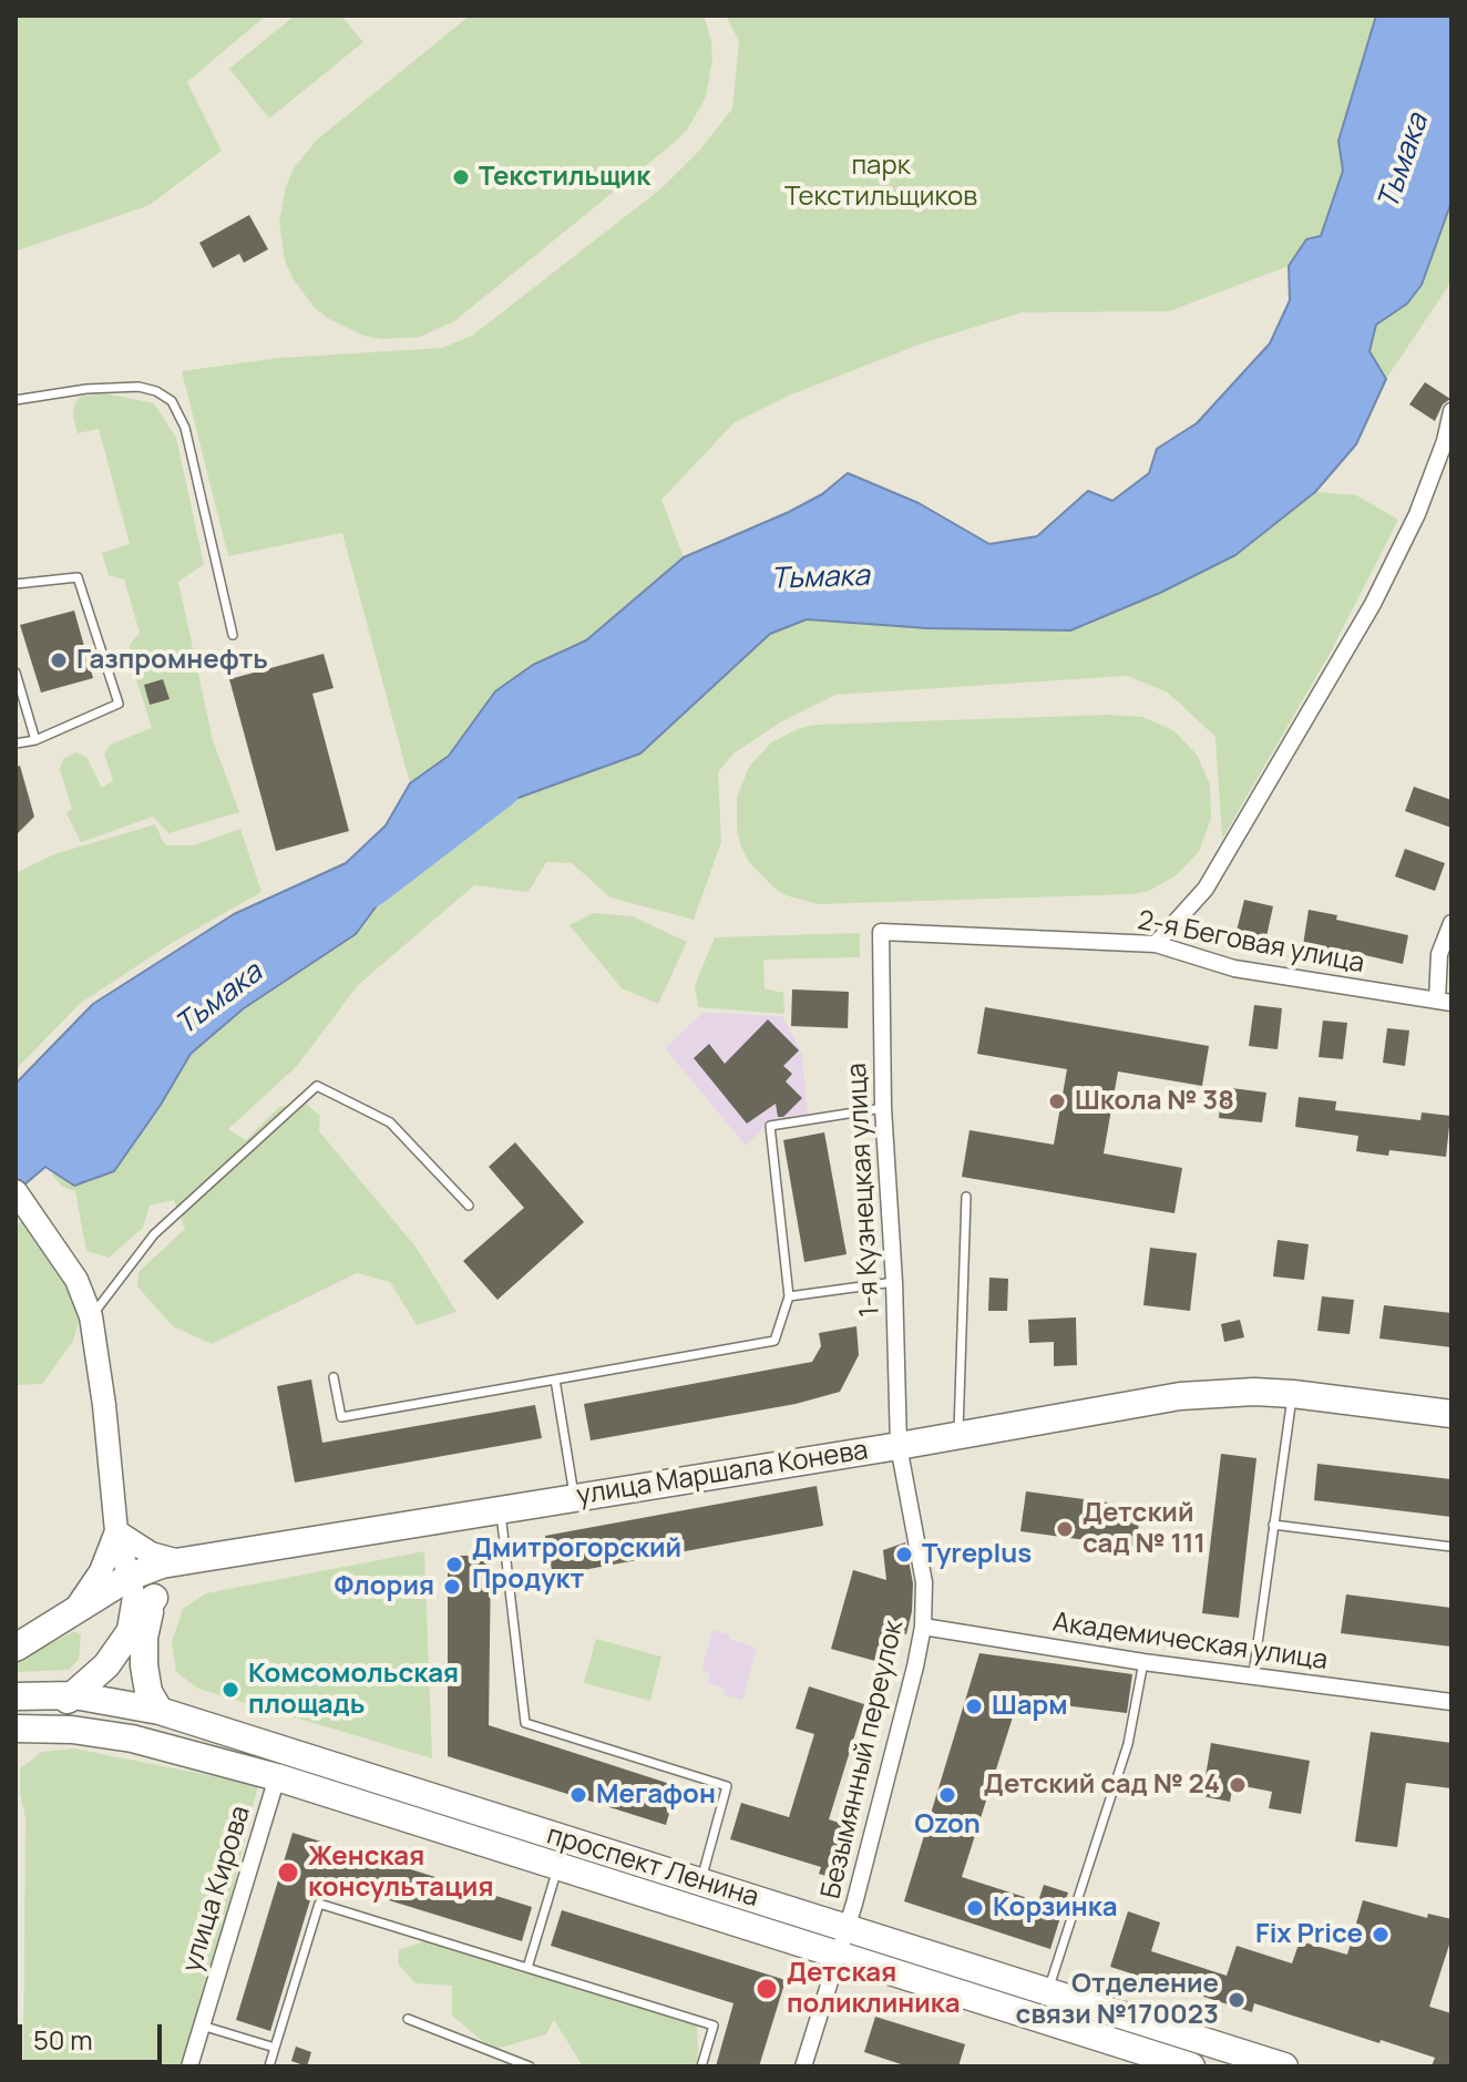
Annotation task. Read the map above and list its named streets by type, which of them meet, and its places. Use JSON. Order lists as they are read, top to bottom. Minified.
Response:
{"streets":{"main road":["улица Маршала Конева","проспект Ленина"],"street":["2-я Беговая улица","1-я Кузнецкая улица","Академическая улица","Безымянный переулок","улица Кирова"]},"crossings":[["2-я Беговая улица","1-я Кузнецкая улица"],["1-я Кузнецкая улица","улица Маршала Конева"],["1-я Кузнецкая улица","Безымянный переулок"],["улица Маршала Конева","Безымянный переулок"],["Академическая улица","Безымянный переулок"],["Безымянный переулок","проспект Ленина"],["проспект Ленина","улица Кирова"]],"water":["Тьмака"],"parks":["парк Текстильщиков"],"places":["Текстильщик","Газпромнефть","Школа № 38","Детский сад № 111","Tyreplus","Дмитрогорский Продукт","Флория","Комсомольская площадь","Шарм","Детский сад № 24","Мегафон","Ozon","Женская консультация","Корзинка","Fix Price","Детская поликлиника","Отделение связи №170023"],"scale_bar":"50 m"}
